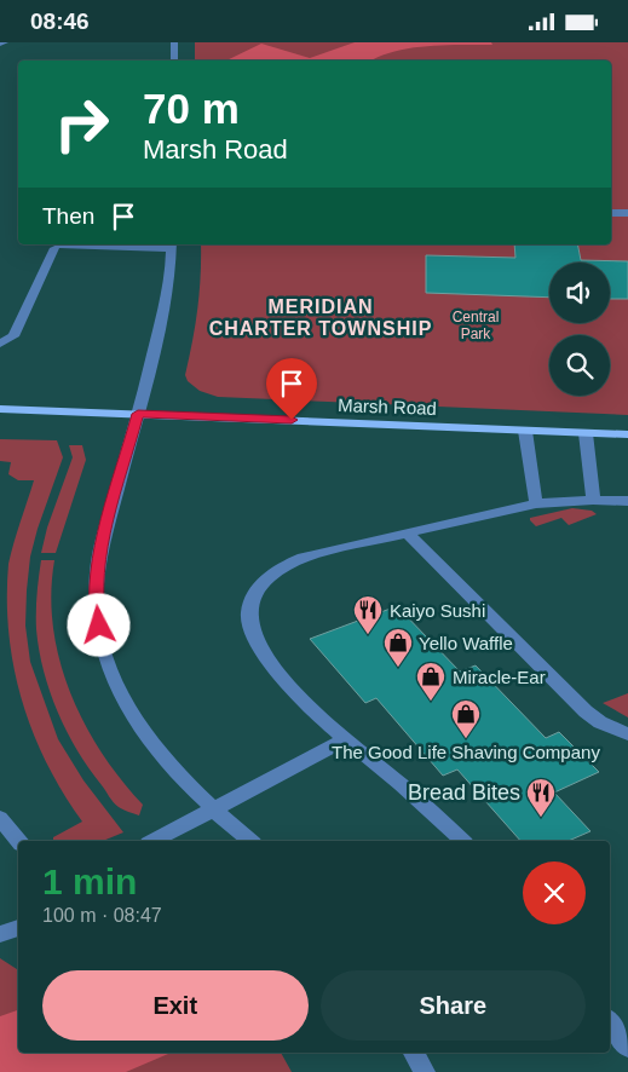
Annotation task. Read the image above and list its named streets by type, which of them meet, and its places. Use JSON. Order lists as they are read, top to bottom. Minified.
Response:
{"streets":{"main road":["Marsh Road"]},"districts":["MERIDIAN CHARTER TOWNSHIP"],"parks":["Central Park"],"places":{"restaurant":["Kaiyo Sushi","Bread Bites"],"shop":["Yello Waffle","Miracle-Ear","The Good Life Shaving Company"]},"page":{"status":"08:46","turn":["70 m","Marsh Road"],"then":"Then","heading":["1 min","100 m · 08:47"],"buttons":["Exit","Share"]}}
